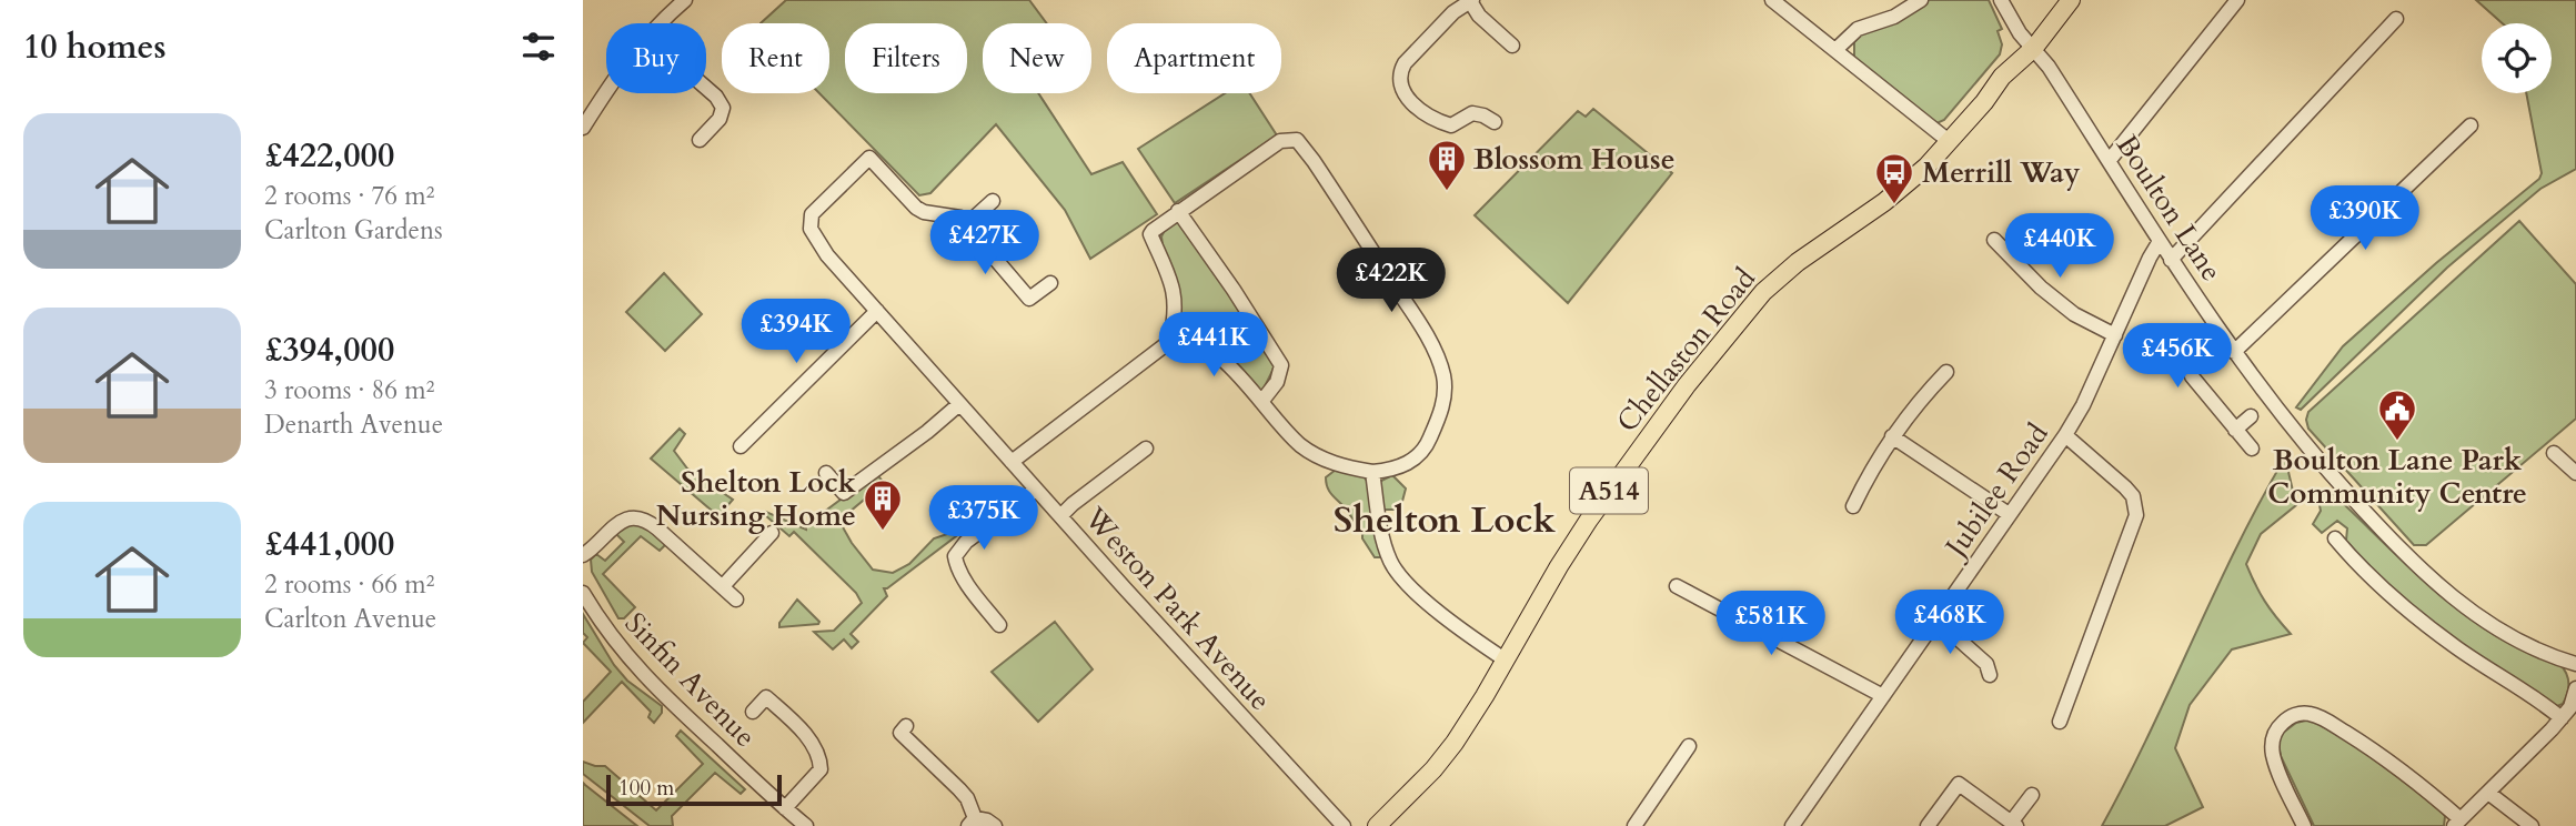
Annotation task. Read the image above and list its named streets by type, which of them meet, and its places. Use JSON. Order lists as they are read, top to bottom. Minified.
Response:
{"streets":{"main road":["Chellaston Road","A514"],"street":["Boulton Lane","Jubilee Road","Weston Park Avenue","Sinfin Avenue"]},"crossings":[["Boulton Lane","Chellaston Road"],["Boulton Lane","Jubilee Road"]],"districts":["Shelton Lock"],"places":{"building":["Blossom House","Shelton Lock Nursing Home"],"bus stop":["Merrill Way"],"public building":["Boulton Lane Park Community Centre"]},"scale_bar":"100 m","page":{"heading":"10 homes","chip":["Buy","Rent","Filters","New","Apartment"],"list":[{"name":"£422,000","note":"2 rooms · 76 m² · Carlton Gardens"},{"name":"£394,000","note":"3 rooms · 86 m² · Denarth Avenue"},{"name":"£441,000","note":"2 rooms · 66 m² · Carlton Avenue"}],"price":["£390K","£427K","£440K","£422K","£394K","£441K","£456K","£375K","£468K","£581K"],"scale":"100 m"}}
